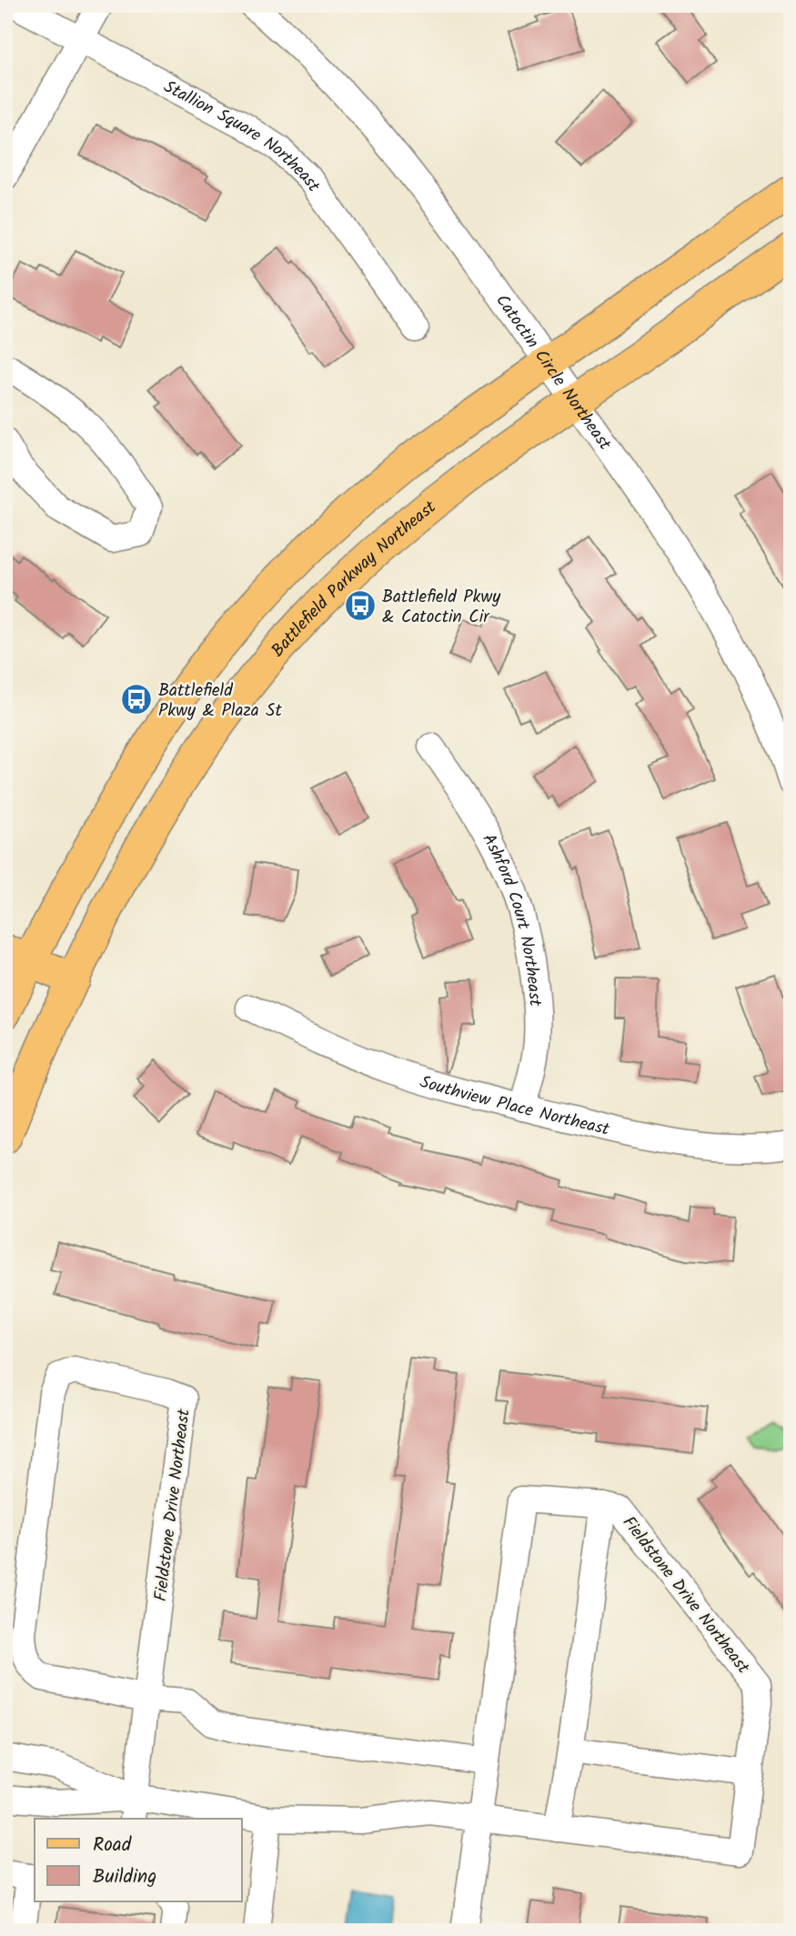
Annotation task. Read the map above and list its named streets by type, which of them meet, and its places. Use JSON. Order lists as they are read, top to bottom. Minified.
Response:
{"streets":{"main road":["Battlefield Parkway Northeast"],"street":["Stallion Square Northeast","Catoctin Circle Northeast","Ashford Court Northeast","Southview Place Northeast","Fieldstone Drive Northeast"]},"crossings":[["Catoctin Circle Northeast","Battlefield Parkway Northeast"],["Ashford Court Northeast","Southview Place Northeast"]],"places":{"bus stop":["Battlefield Pkwy & Catoctin Cir","Battlefield Pkwy & Plaza St"]},"legend":["Road","Building"]}
